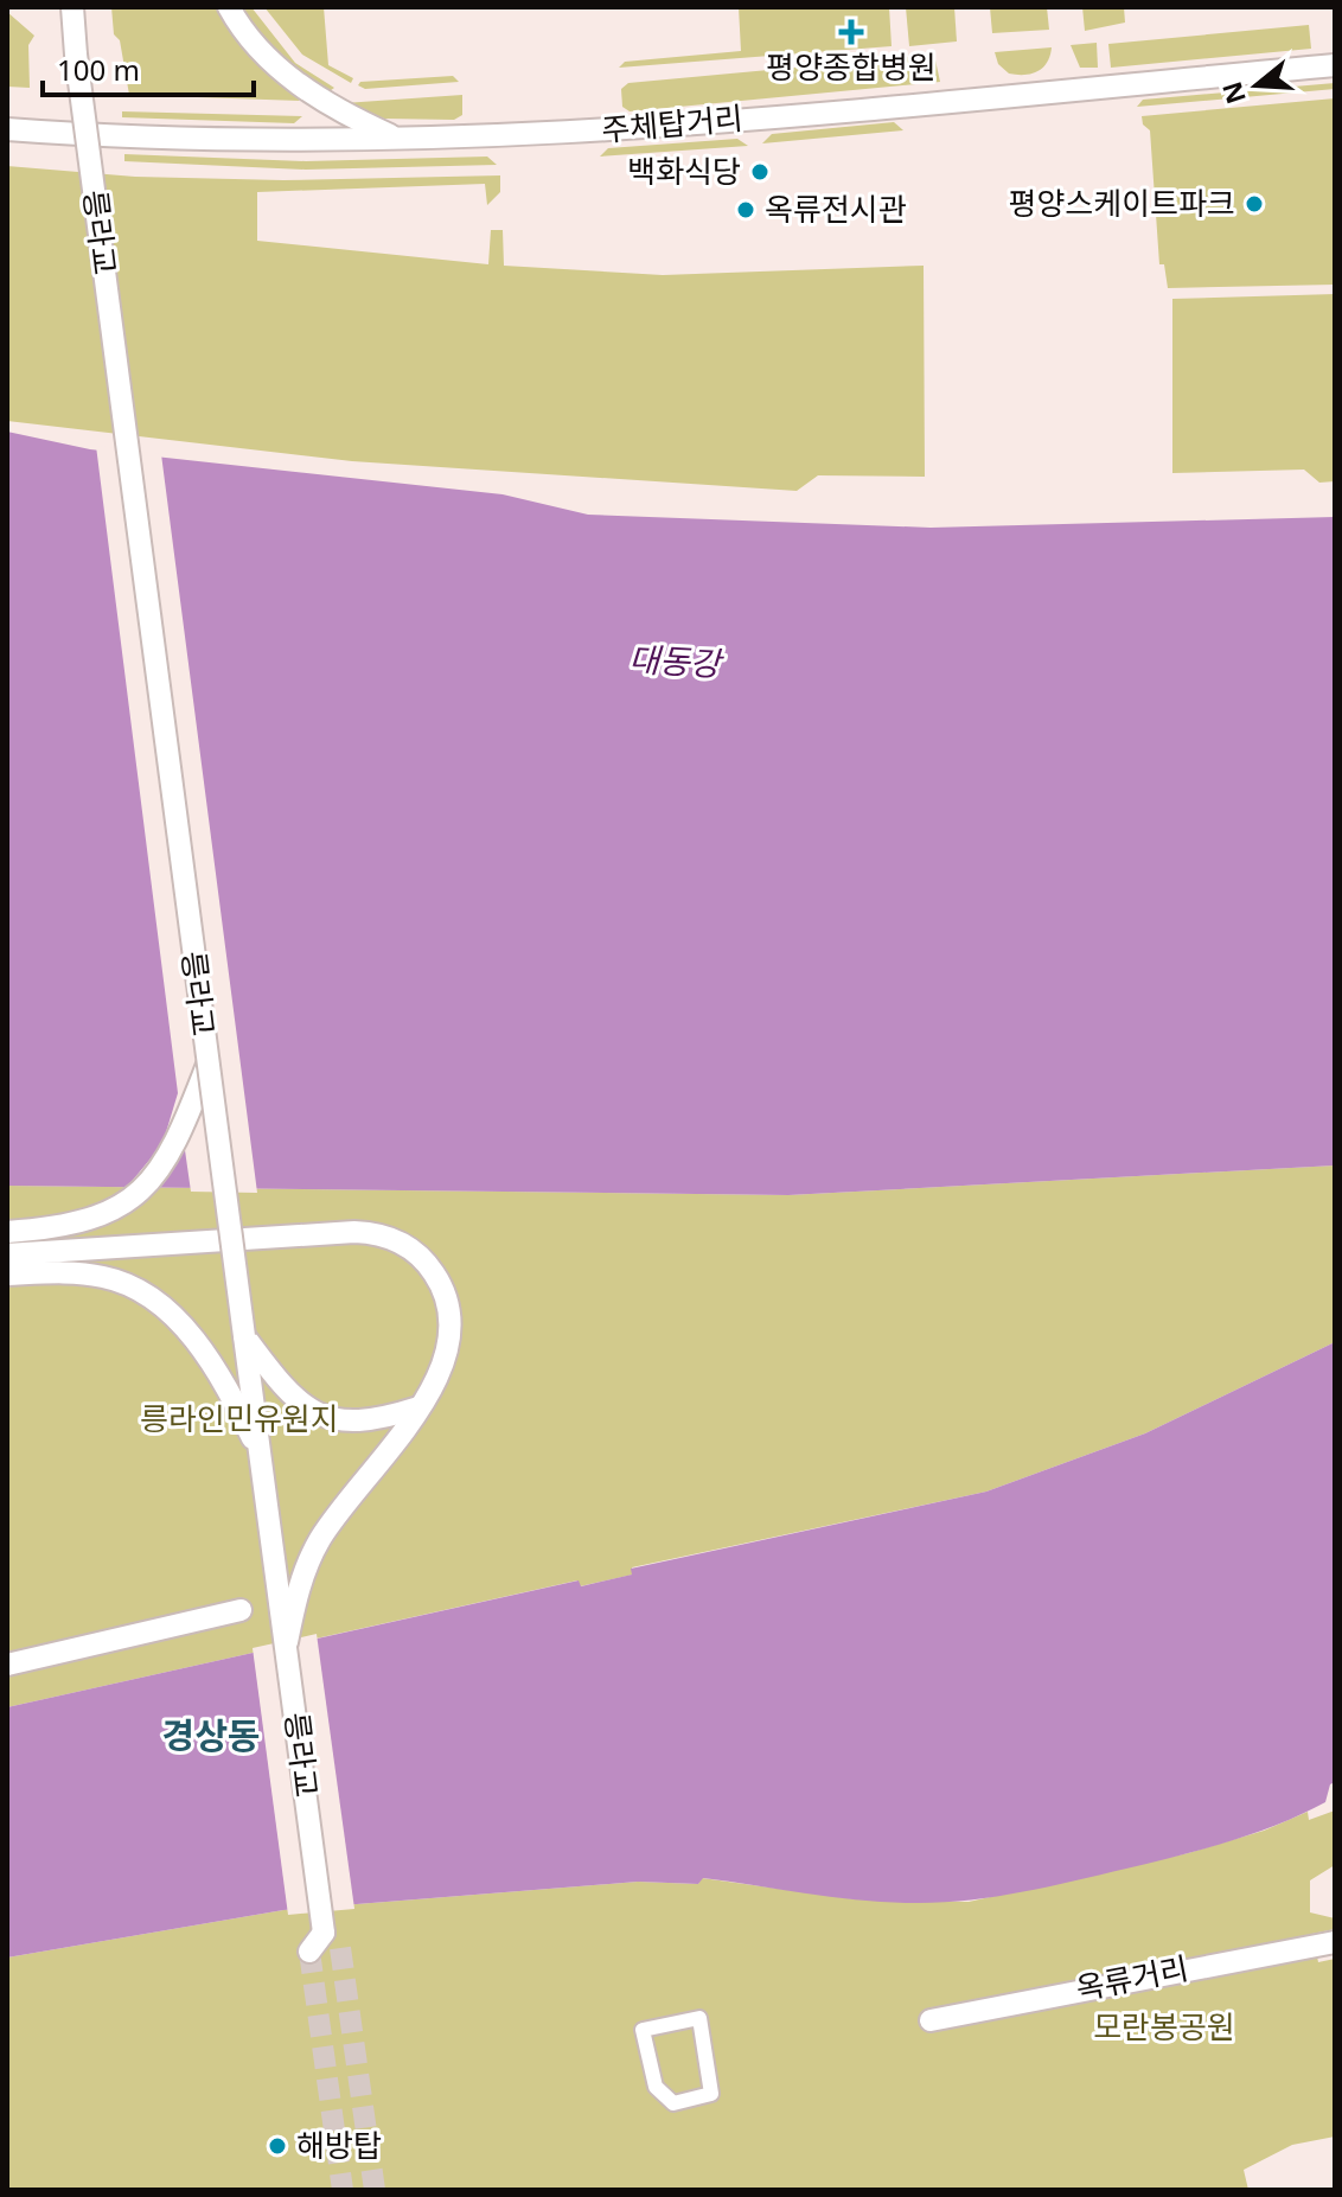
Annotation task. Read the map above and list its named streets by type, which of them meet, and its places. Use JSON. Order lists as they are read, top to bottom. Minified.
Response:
{"streets":{"main road":["주체탑거리","릉라교","옥류거리"]},"districts":["경상동"],"water":["대동강"],"parks":["릉라인민유원지","모란봉공원"],"places":{"health":["평양종합병원"],"other":["백화식당","평양스케이트파크","옥류전시관","해방탑"]},"scale_bar":"100 m","north":"left"}
